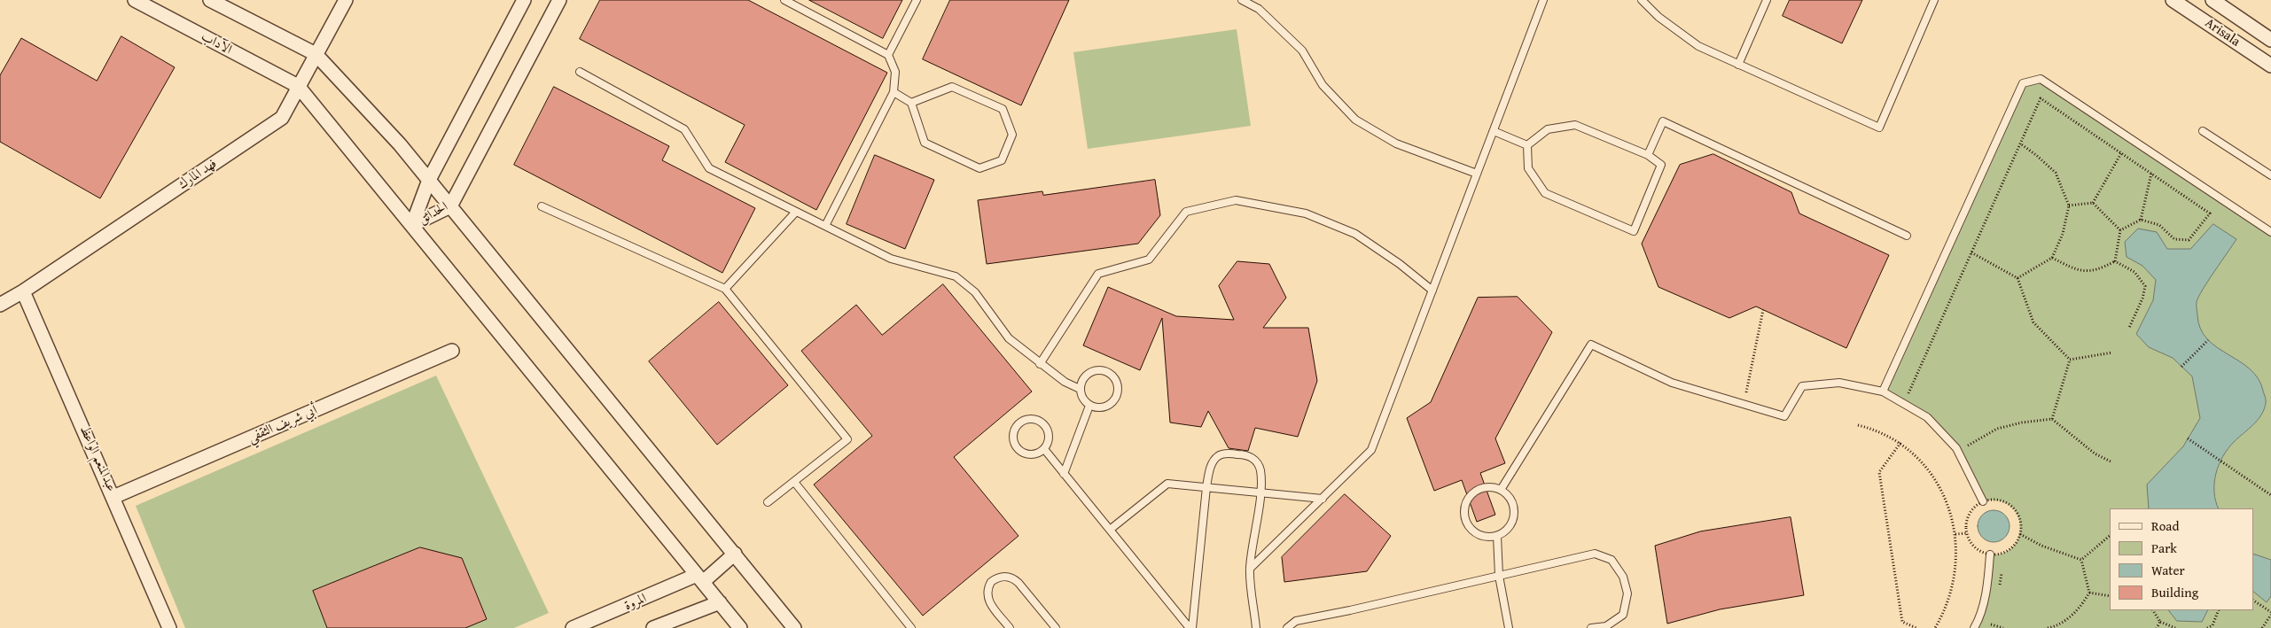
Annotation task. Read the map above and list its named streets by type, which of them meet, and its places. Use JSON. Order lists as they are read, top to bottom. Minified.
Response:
{"streets":{"street":["Arisala","الآداب","فهد المارك","الحدائق","أبي شريف الثقفي","عبدالمنعم الواعظ","المروة"]},"crossings":[["الآداب","فهد المارك"],["فهد المارك","عبدالمنعم الواعظ"],["أبي شريف الثقفي","عبدالمنعم الواعظ"]],"legend":["Road","Park","Water","Building"]}
